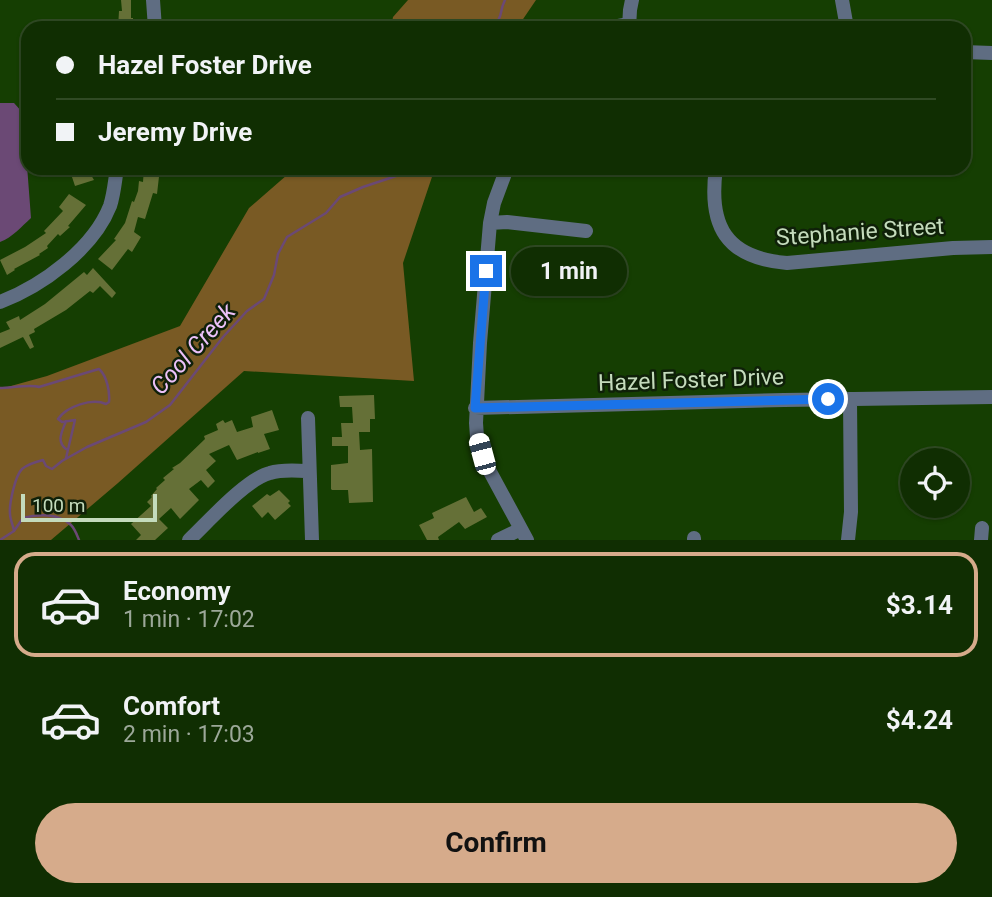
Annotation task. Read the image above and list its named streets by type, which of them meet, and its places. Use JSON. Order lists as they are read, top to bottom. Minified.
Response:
{"streets":{"street":["Stephanie Street","Hazel Foster Drive"]},"water":["Cool Creek"],"scale_bar":"100 m","page":{"banner":["Hazel Foster Drive","Jeremy Drive"],"bubble":"1 min","scale":"100 m","list":[{"name":"Economy","note":"1 min · 17:02","value":"$3.14"},{"name":"Comfort","note":"2 min · 17:03","value":"$4.24"}],"buttons":"Confirm"}}
